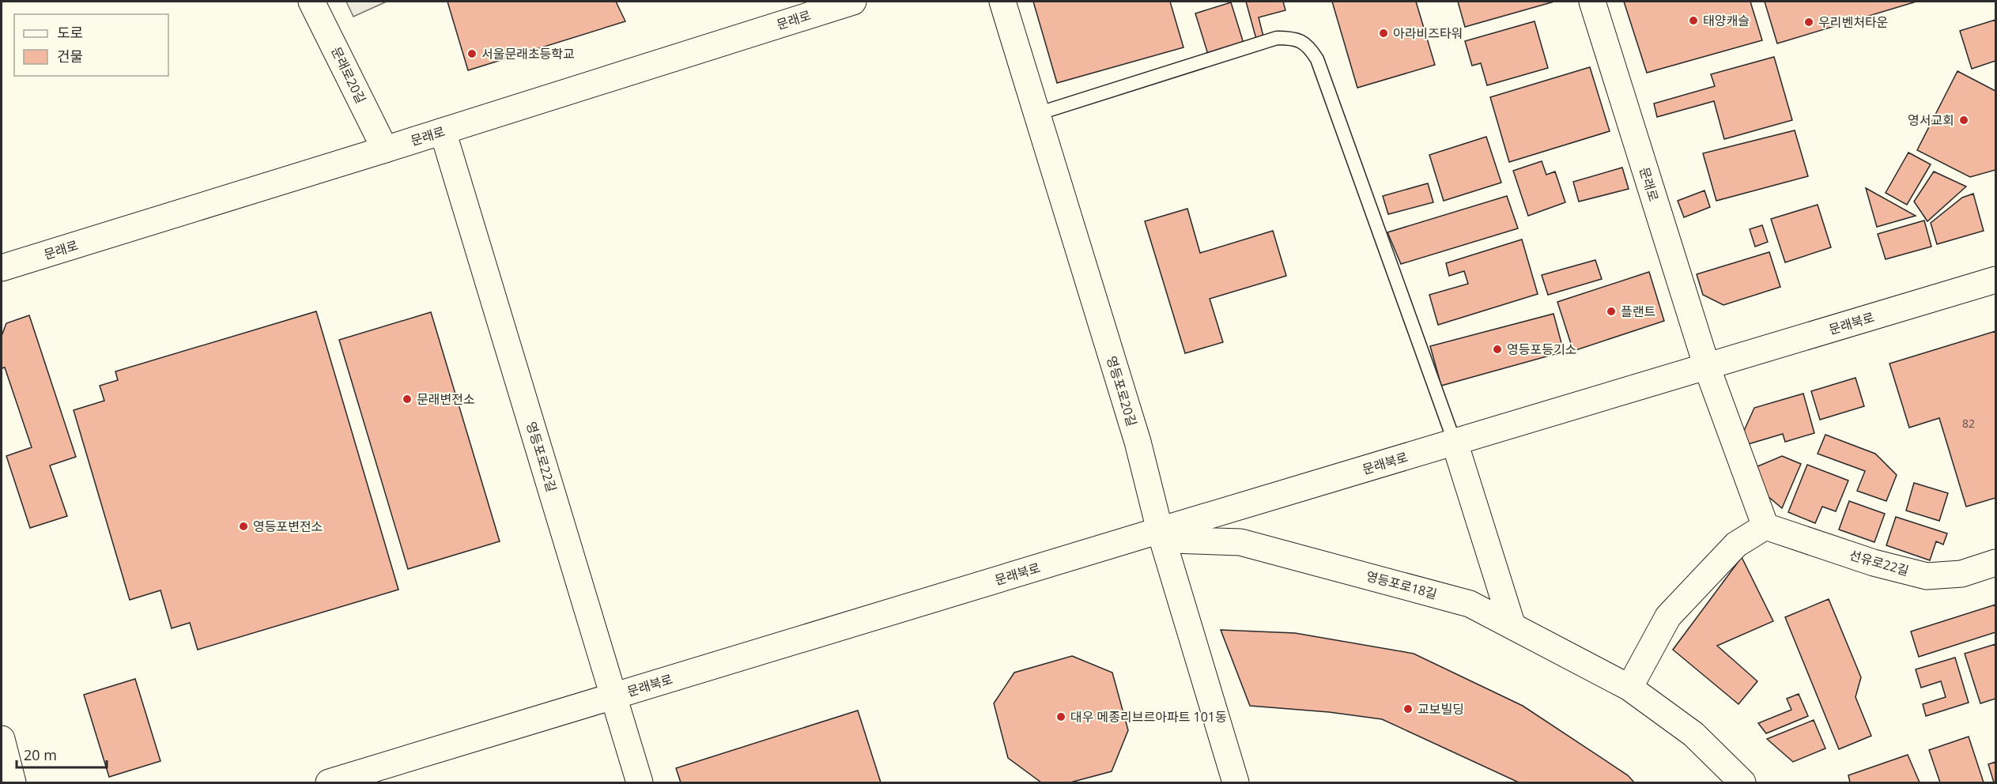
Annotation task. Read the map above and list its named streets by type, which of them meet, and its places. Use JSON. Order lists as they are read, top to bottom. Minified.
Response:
{"streets":{"street":["문래로","문래로20길","문래북로","영등포로20길","영등포로22길","선유로22길","영등포로18길"]},"crossings":[["문래로","문래로20길"],["문래로","문래북로"],["문래로","영등포로22길"],["문래북로","영등포로20길"],["문래북로","영등포로22길"],["문래북로","영등포로18길"],["영등포로20길","영등포로18길"]],"places":["태양캐슬","우리벤처타운","아라비즈타워","서울문래초등학교","영서교회","플랜트","영등포등기소","문래변전소","영등포변전소","교보빌딩","대우 메종리브르아파트 101동"],"house_numbers":["82"],"legend":["도로","건물"],"scale_bar":"20 m"}
